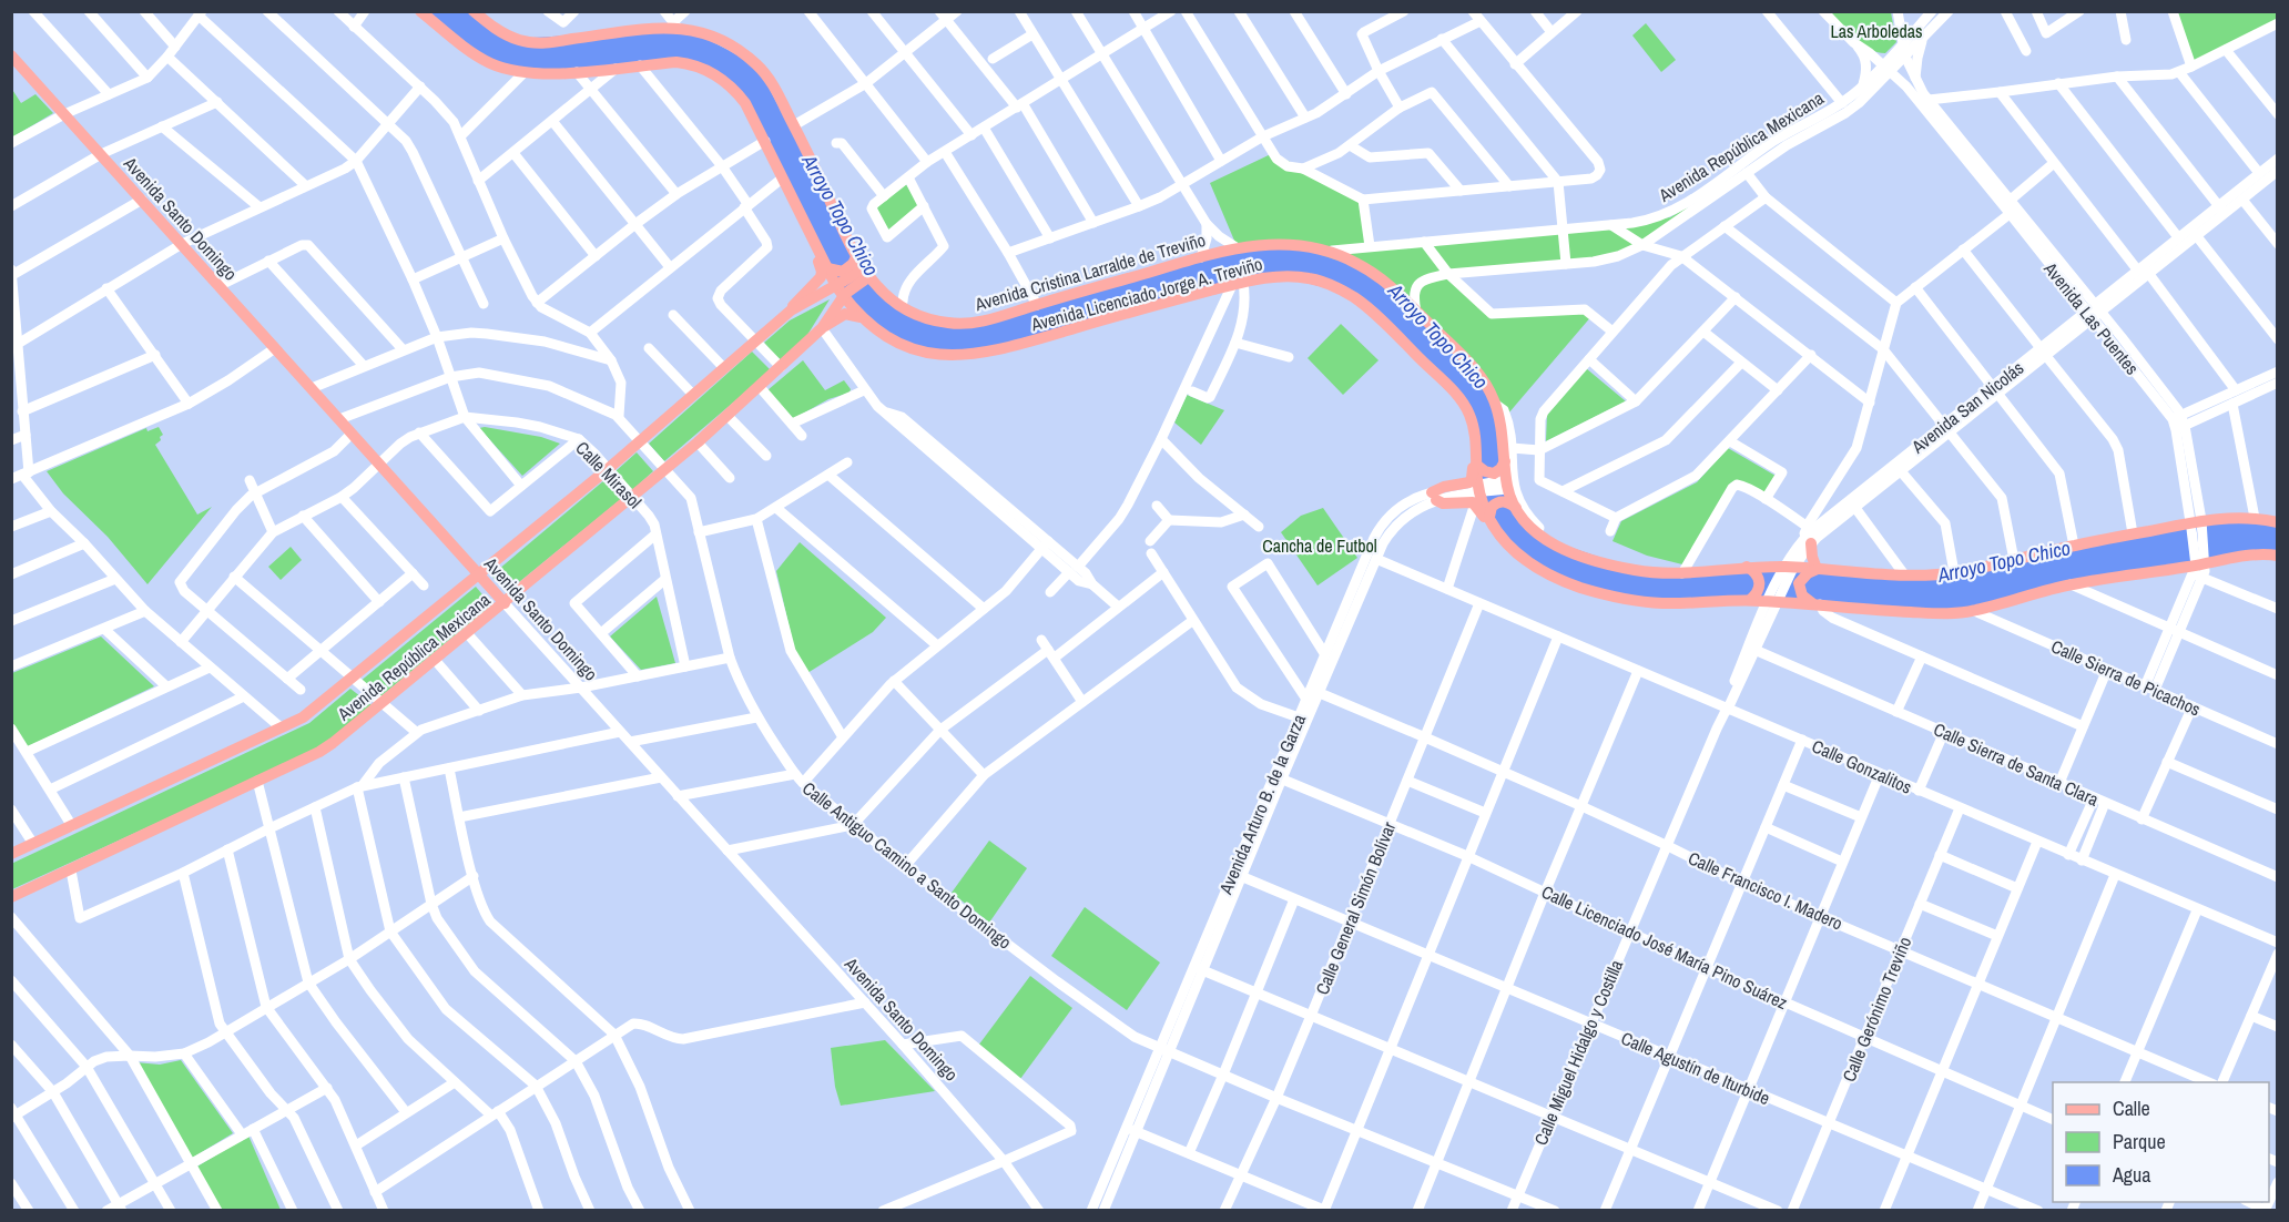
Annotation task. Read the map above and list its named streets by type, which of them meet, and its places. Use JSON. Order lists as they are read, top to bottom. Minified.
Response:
{"streets":{"main road":["Avenida República Mexicana","Avenida Santo Domingo","Avenida Cristina Larralde de Treviño","Avenida Licenciado Jorge A. Treviño"],"street":["Avenida Las Puentes","Avenida San Nicolás","Calle Mirasol","Calle Sierra de Picachos","Calle Sierra de Santa Clara","Calle Gonzalitos","Avenida Arturo B. de la Garza","Calle Antiguo Camino a Santo Domingo","Calle Francisco I. Madero","Calle General Simón Bolívar","Calle Licenciado José María Pino Suárez","Calle Gerónimo Treviño","Calle Miguel Hidalgo y Costilla","Calle Agustín de Iturbide"]},"crossings":[["Avenida República Mexicana","Avenida Santo Domingo"],["Avenida República Mexicana","Avenida Cristina Larralde de Treviño"],["Avenida República Mexicana","Avenida Licenciado Jorge A. Treviño"],["Avenida República Mexicana","Avenida Las Puentes"],["Avenida República Mexicana","Calle Mirasol"],["Avenida República Mexicana","Calle Antiguo Camino a Santo Domingo"],["Avenida Santo Domingo","Calle Mirasol"],["Avenida Santo Domingo","Calle Antiguo Camino a Santo Domingo"],["Avenida Cristina Larralde de Treviño","Avenida Las Puentes"],["Avenida Cristina Larralde de Treviño","Avenida San Nicolás"],["Avenida Cristina Larralde de Treviño","Avenida Arturo B. de la Garza"],["Avenida Las Puentes","Avenida San Nicolás"],["Avenida Las Puentes","Calle Sierra de Picachos"],["Avenida San Nicolás","Calle Sierra de Santa Clara"],["Avenida San Nicolás","Calle Gonzalitos"],["Avenida San Nicolás","Calle Miguel Hidalgo y Costilla"],["Calle Gonzalitos","Avenida Arturo B. de la Garza"],["Calle Gonzalitos","Calle General Simón Bolívar"],["Calle Gonzalitos","Calle Gerónimo Treviño"],["Calle Gonzalitos","Calle Miguel Hidalgo y Costilla"],["Avenida Arturo B. de la Garza","Calle Antiguo Camino a Santo Domingo"],["Avenida Arturo B. de la Garza","Calle Francisco I. Madero"],["Avenida Arturo B. de la Garza","Calle Licenciado José María Pino Suárez"],["Avenida Arturo B. de la Garza","Calle Agustín de Iturbide"],["Calle Antiguo Camino a Santo Domingo","Calle General Simón Bolívar"],["Calle Antiguo Camino a Santo Domingo","Calle Miguel Hidalgo y Costilla"],["Calle Francisco I. Madero","Calle General Simón Bolívar"],["Calle Francisco I. Madero","Calle Gerónimo Treviño"],["Calle Francisco I. Madero","Calle Miguel Hidalgo y Costilla"],["Calle General Simón Bolívar","Calle Licenciado José María Pino Suárez"],["Calle General Simón Bolívar","Calle Agustín de Iturbide"],["Calle Licenciado José María Pino Suárez","Calle Gerónimo Treviño"],["Calle Licenciado José María Pino Suárez","Calle Miguel Hidalgo y Costilla"],["Calle Gerónimo Treviño","Calle Agustín de Iturbide"],["Calle Miguel Hidalgo y Costilla","Calle Agustín de Iturbide"]],"water":["Arroyo Topo Chico"],"parks":["Las Arboledas","Cancha de Futbol"],"legend":["Calle","Parque","Agua"]}
